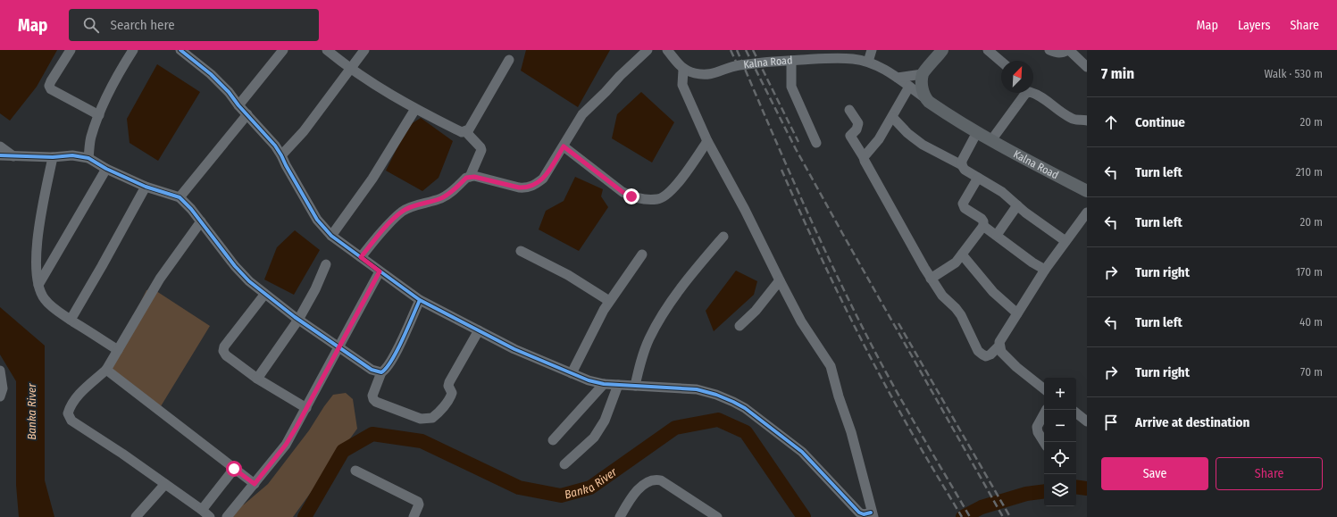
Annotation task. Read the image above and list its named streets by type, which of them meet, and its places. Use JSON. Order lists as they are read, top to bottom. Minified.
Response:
{"streets":{"main road":["Kalna Road"]},"water":["Banka River"],"north":"top right","page":{"header":"Map","search":"Search here","nav":["Map","Layers","Share"],"heading":["7 min","Walk · 530 m"],"list":[["Continue","20 m"],["Turn left","210 m"],["Turn left","20 m"],["Turn right","170 m"],["Turn left","40 m"],["Turn right","70 m"],"Arrive at destination"],"map_buttons":["+","−"],"buttons":["Save","Share"]}}
